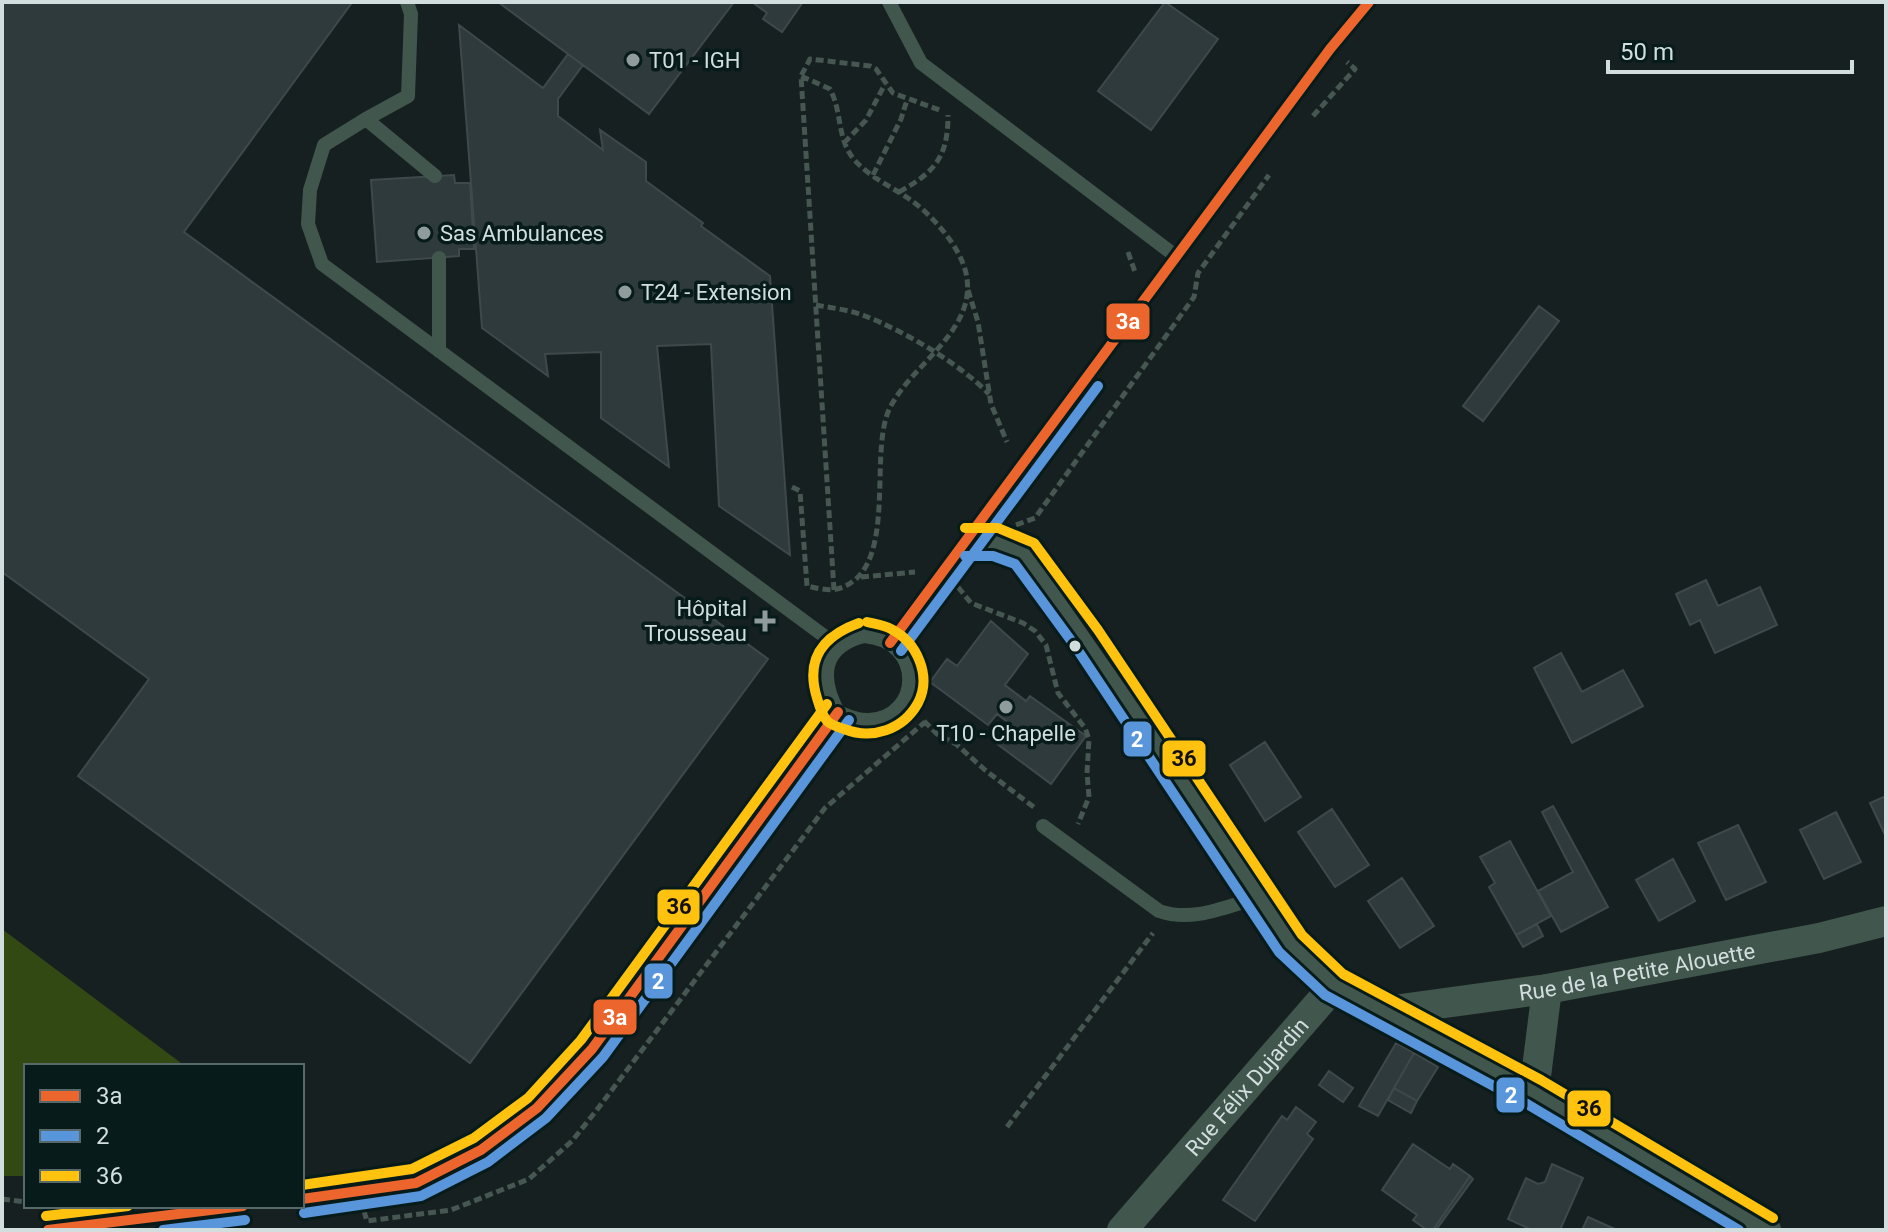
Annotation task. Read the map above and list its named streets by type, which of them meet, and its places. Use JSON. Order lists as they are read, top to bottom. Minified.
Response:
{"streets":{"street":["Rue de la Petite Alouette","Rue Félix Dujardin"]},"places":{"other":["T01 - IGH","Sas Ambulances","T24 - Extension","T10 - Chapelle"],"health":["Hôpital Trousseau"]},"lines":["transit line 3a","transit line 2","transit line 36"],"legend":["3a","2","36"],"scale_bar":"50 m"}
